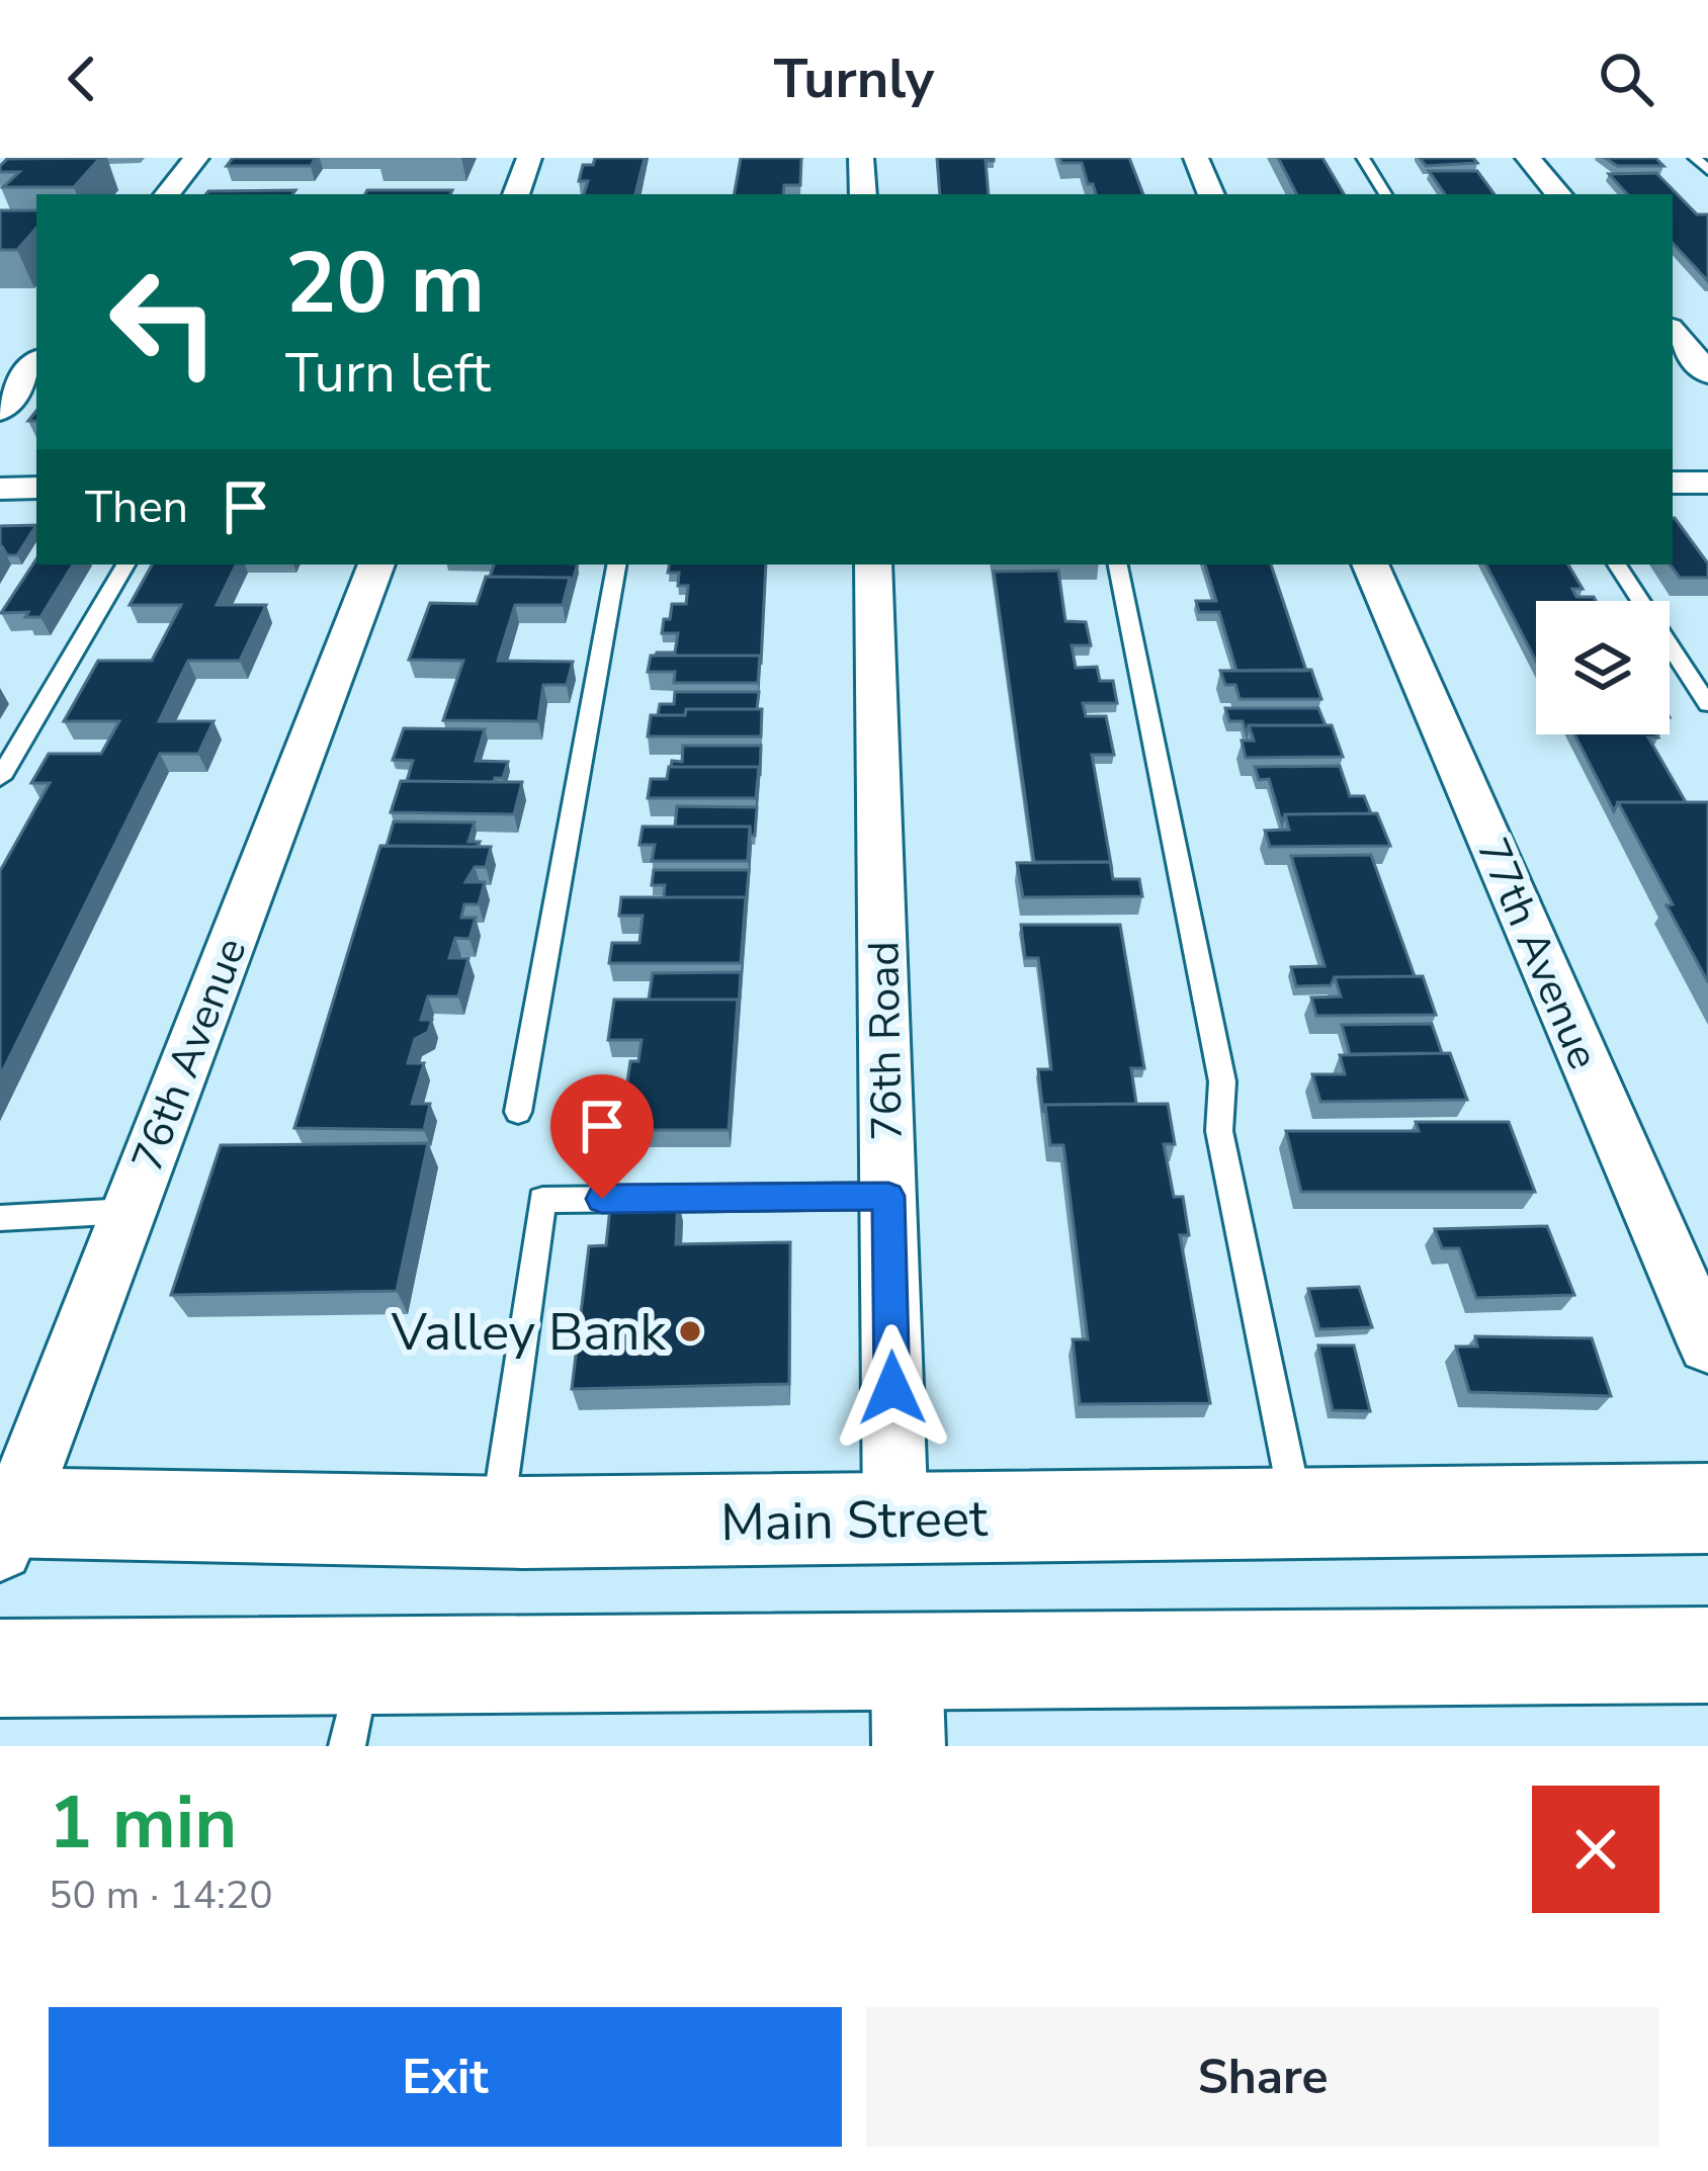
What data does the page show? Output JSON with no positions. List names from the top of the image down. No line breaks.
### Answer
{"streets":{"main road":["Main Street"],"street":["77th Avenue","76th Road","76th Avenue"]},"crossings":[["76th Road","Main Street"],["76th Avenue","Main Street"]],"places":["Valley Bank"],"page":{"header":"Turnly","turn":["20 m","Turn left"],"then":"Then","heading":["1 min","50 m · 14:20"],"buttons":["Exit","Share"]}}
